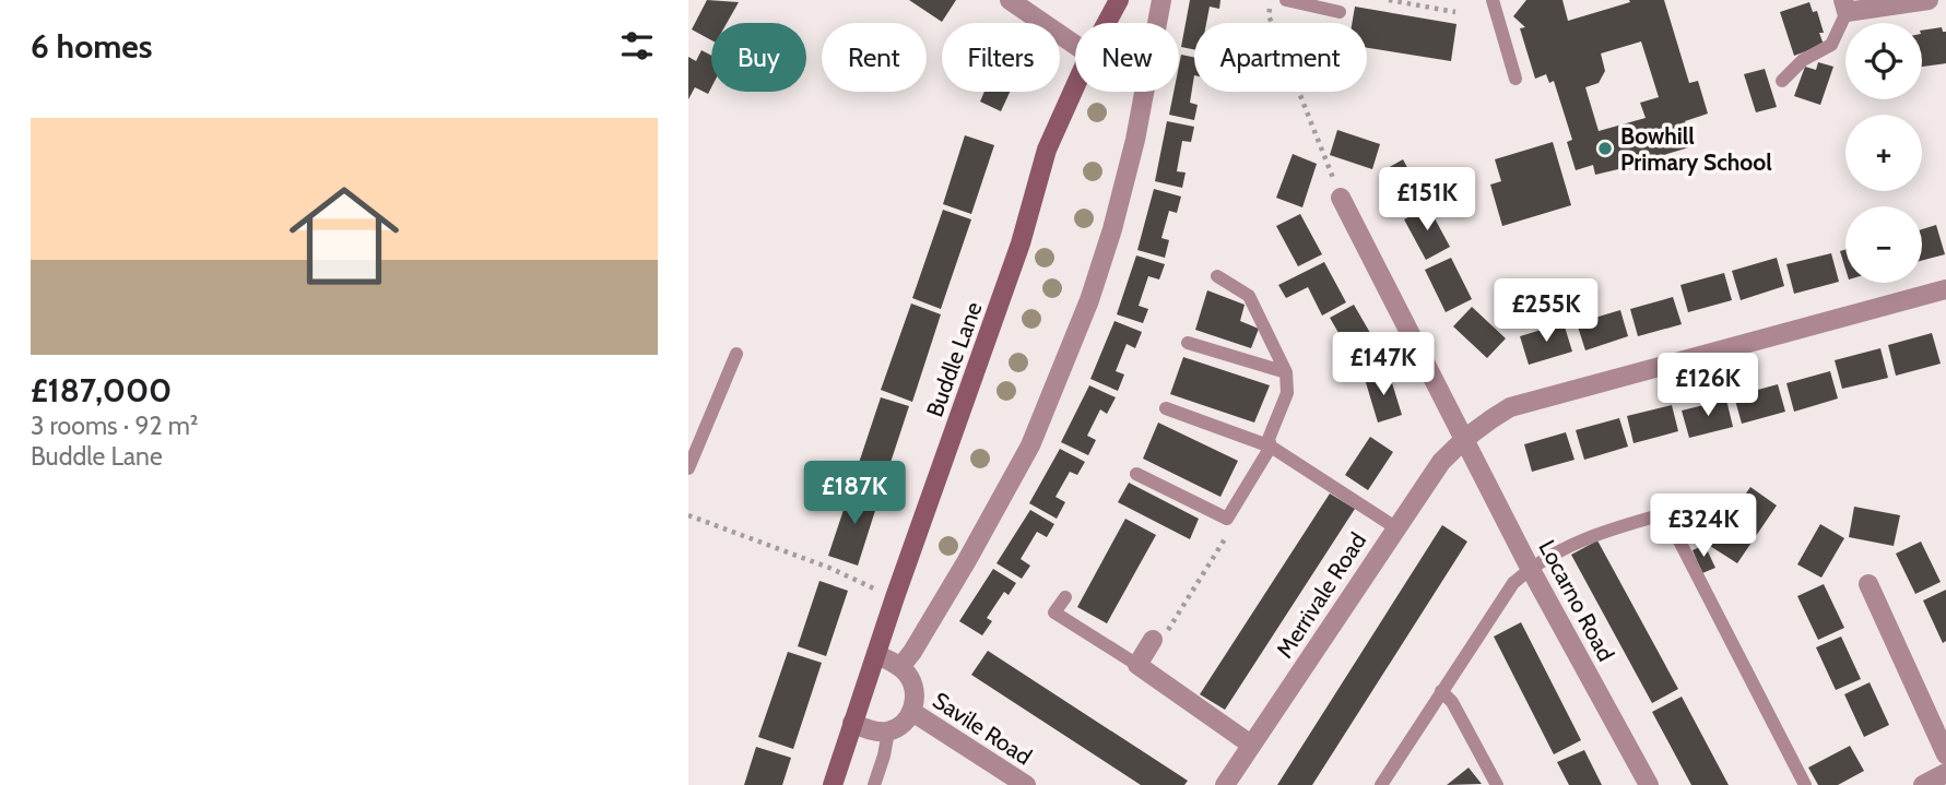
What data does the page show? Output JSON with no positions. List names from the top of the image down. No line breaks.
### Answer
{"streets":{"street":["Buddle Lane","Merrivale Road","Locarno Road","Savile Road"]},"crossings":[["Merrivale Road","Locarno Road"]],"places":["Bowhill Primary School"],"page":{"heading":"6 homes","map_buttons":["+","−"],"chip":["Buy","Rent","Filters","New","Apartment"],"list":[{"name":"£187,000","note":"3 rooms · 92 m² · Buddle Lane"}],"price":["£151K","£255K","£147K","£126K","£187K","£324K"]}}
